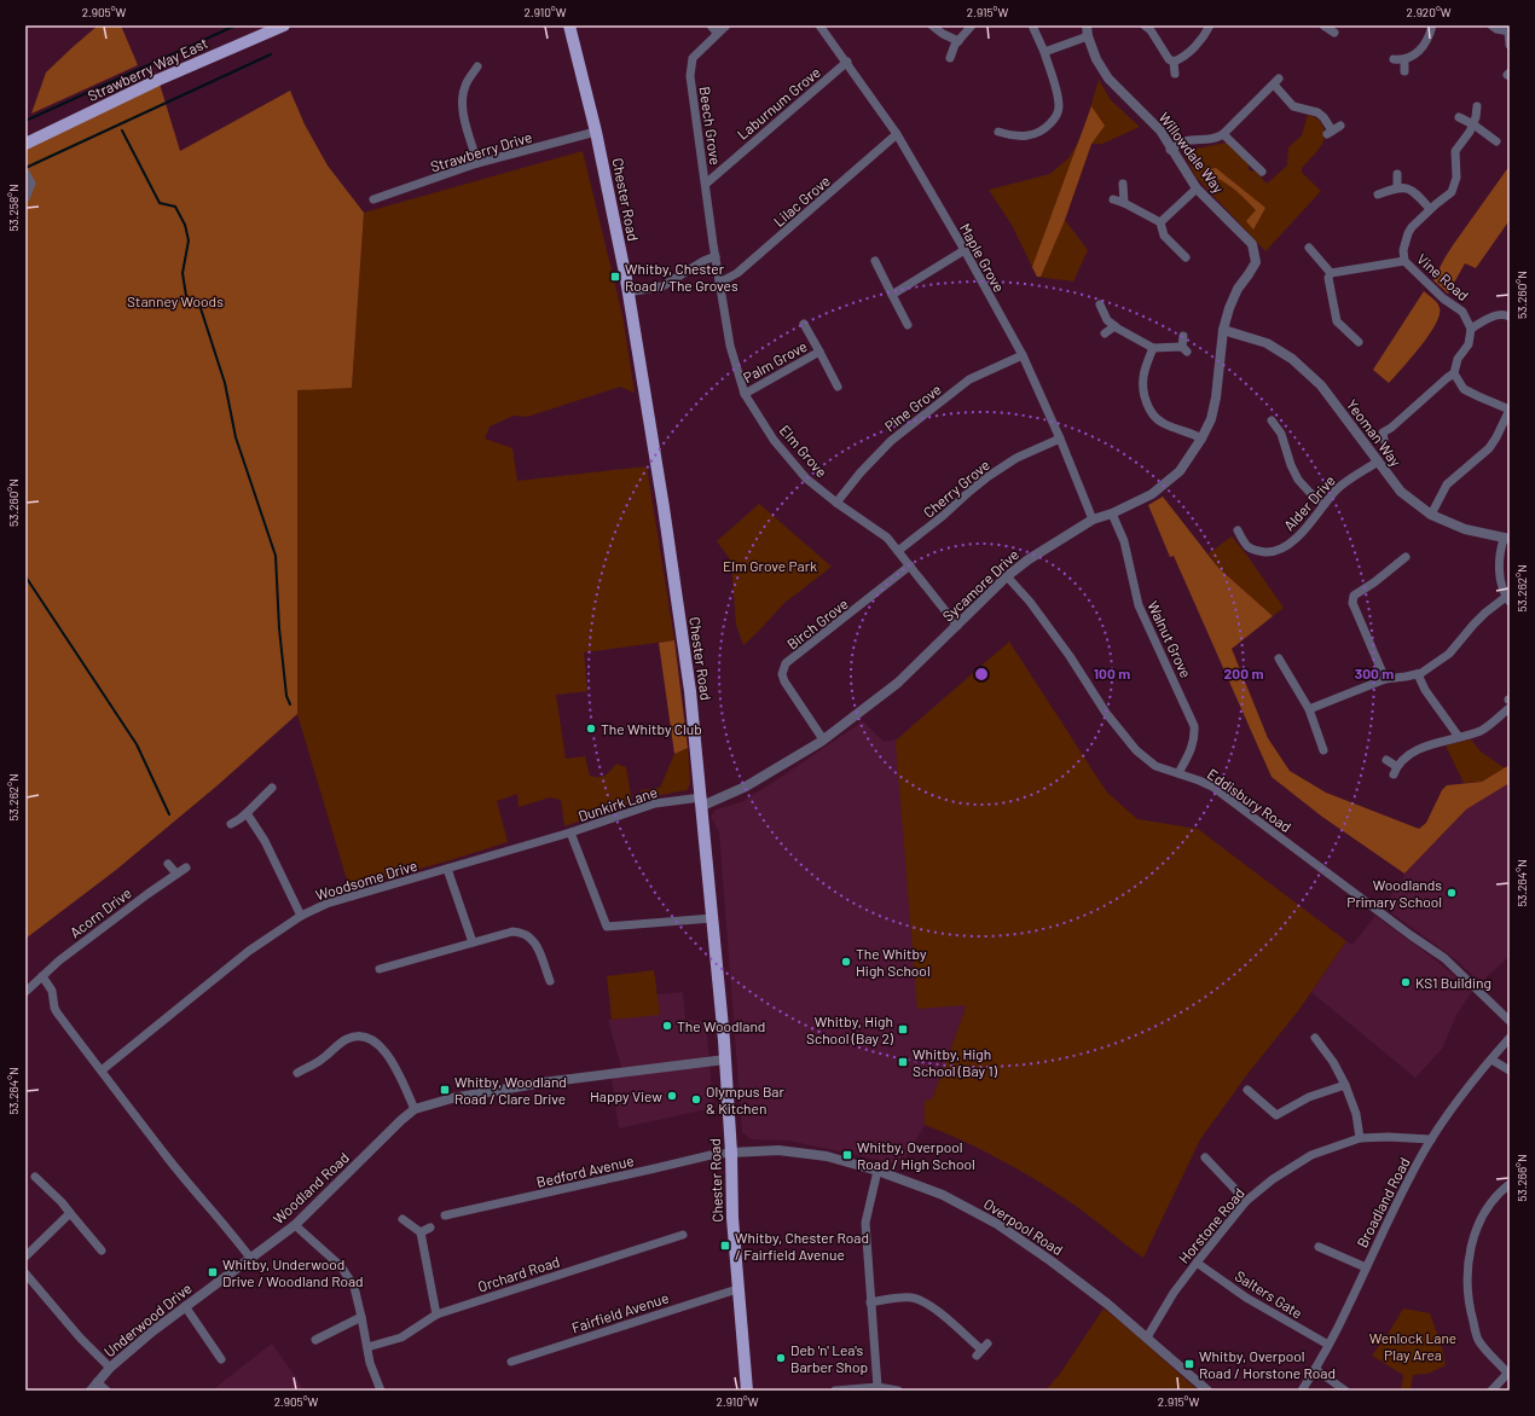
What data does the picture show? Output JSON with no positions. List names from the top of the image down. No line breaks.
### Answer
{"streets":{"main road":["Strawberry Way East","Chester Road"],"street":["Laburnum Grove","Beech Grove","Strawberry Drive","Willowdale Way","Lilac Grove","Maple Grove","Vine Road","Palm Grove","Pine Grove","Yeoman Way","Elm Grove","Cherry Grove","Alder Drive","Sycamore Drive","Birch Grove","Walnut Grove","Eddisbury Road","Dunkirk Lane","Woodsome Drive","Acorn Drive","Bedford Avenue","Woodland Road","Broadland Road","Horstone Road","Overpool Road","Orchard Road","Salters Gate","Fairfield Avenue","Underwood Drive"]},"crossings":[["Laburnum Grove","Beech Grove"],["Laburnum Grove","Maple Grove"],["Beech Grove","Elm Grove"],["Strawberry Drive","Chester Road"],["Willowdale Way","Sycamore Drive"],["Chester Road","Sycamore Drive"],["Chester Road","Dunkirk Lane"],["Chester Road","Bedford Avenue"],["Chester Road","Woodland Road"],["Chester Road","Overpool Road"],["Chester Road","Fairfield Avenue"],["Lilac Grove","Maple Grove"],["Lilac Grove","Elm Grove"],["Maple Grove","Pine Grove"],["Maple Grove","Cherry Grove"],["Maple Grove","Sycamore Drive"],["Palm Grove","Elm Grove"],["Pine Grove","Elm Grove"],["Yeoman Way","Alder Drive"],["Yeoman Way","Sycamore Drive"],["Elm Grove","Cherry Grove"],["Elm Grove","Sycamore Drive"],["Elm Grove","Birch Grove"],["Sycamore Drive","Birch Grove"],["Sycamore Drive","Walnut Grove"],["Sycamore Drive","Eddisbury Road"],["Sycamore Drive","Dunkirk Lane"],["Walnut Grove","Eddisbury Road"],["Dunkirk Lane","Woodsome Drive"],["Bedford Avenue","Overpool Road"],["Woodland Road","Underwood Drive"],["Broadland Road","Horstone Road"],["Broadland Road","Salters Gate"],["Horstone Road","Overpool Road"],["Horstone Road","Salters Gate"]],"parks":["Stanney Woods","Elm Grove Park","Wenlock Lane Play Area"],"places":{"transit":["Whitby, Chester Road / The Groves","Whitby, High School (Bay 2)","Whitby, High School (Bay 1)","Whitby, Woodland Road / Clare Drive","Whitby, Overpool Road / High School","Whitby, Chester Road / Fairfield Avenue","Whitby, Underwood Drive / Woodland Road","Whitby, Overpool Road / Horstone Road"],"other":["The Whitby Club","Woodlands Primary School","The Whitby High School","KS1 Building","The Woodland","Happy View","Olympus Bar & Kitchen","Deb 'n' Lea's Barber Shop"]},"coordinates":["2.905°W","2.910°W","2.915°W","2.920°W","53.258°N","53.260°N","53.262°N","53.264°N","53.266°N"],"rings":["100 m","200 m","300 m"]}
